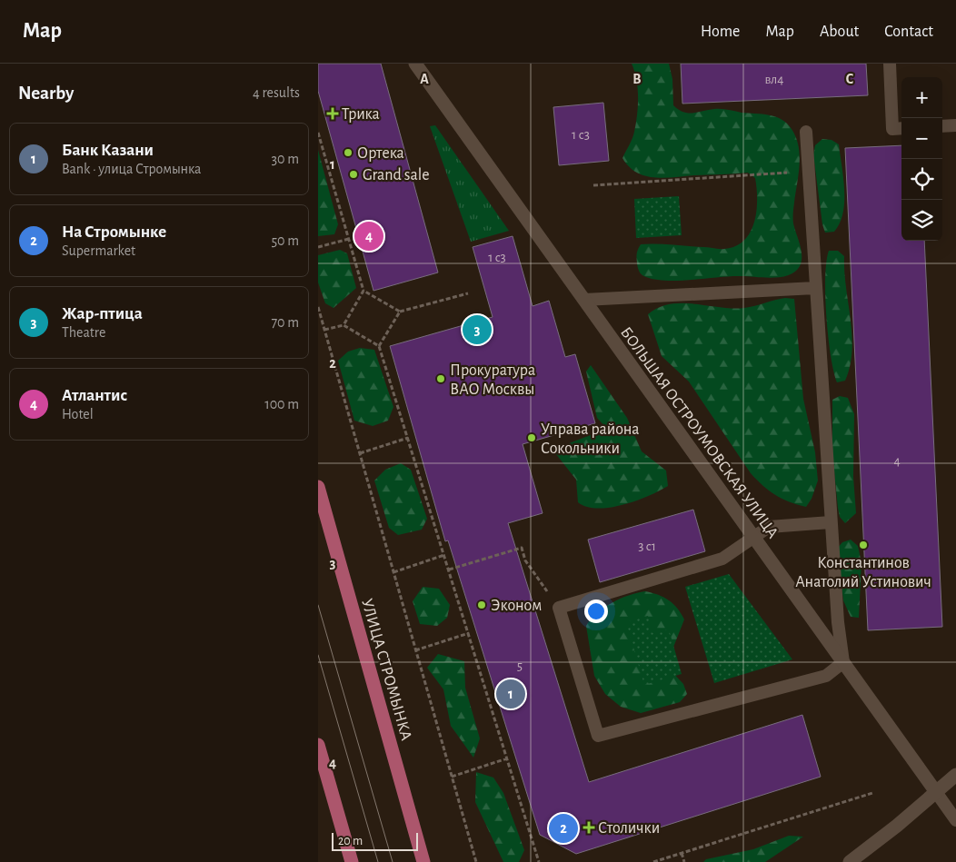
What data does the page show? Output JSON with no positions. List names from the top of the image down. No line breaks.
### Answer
{"streets":{"main road":["УЛИЦА СТРОМЫНКА"],"street":["БОЛЬШАЯ ОСТРОУМОВСКАЯ УЛИЦА"]},"places":{"health":["Трика","Столички"],"other":["Ортека","Grand sale","Прокуратура ВАО Москвы","Управа района Сокольники","Константинов Анатолий Устинович","Эконом"]},"house_numbers":["вл4","1 с3","1 c3","4","3 c1","5"],"scale_bar":"20 m","page":{"header":"Map","nav":["Home","Map","About","Contact"],"heading":["Nearby","4 results"],"map_buttons":["+","−"],"list":[{"mark":"1","name":"Банк Казани","note":"Bank · улица Стромынка","value":"30 m"},{"mark":"2","name":"На Стромынке","note":"Supermarket","value":"50 m"},{"mark":"3","name":"Жар-птица","note":"Theatre","value":"70 m"},{"mark":"4","name":"Атлантис","note":"Hotel","value":"100 m"}],"pins":["4","3","1","2"],"scale":"20 m"},"grid":{"columns":["A","B","C"],"rows":["1","2","3","4"]}}
